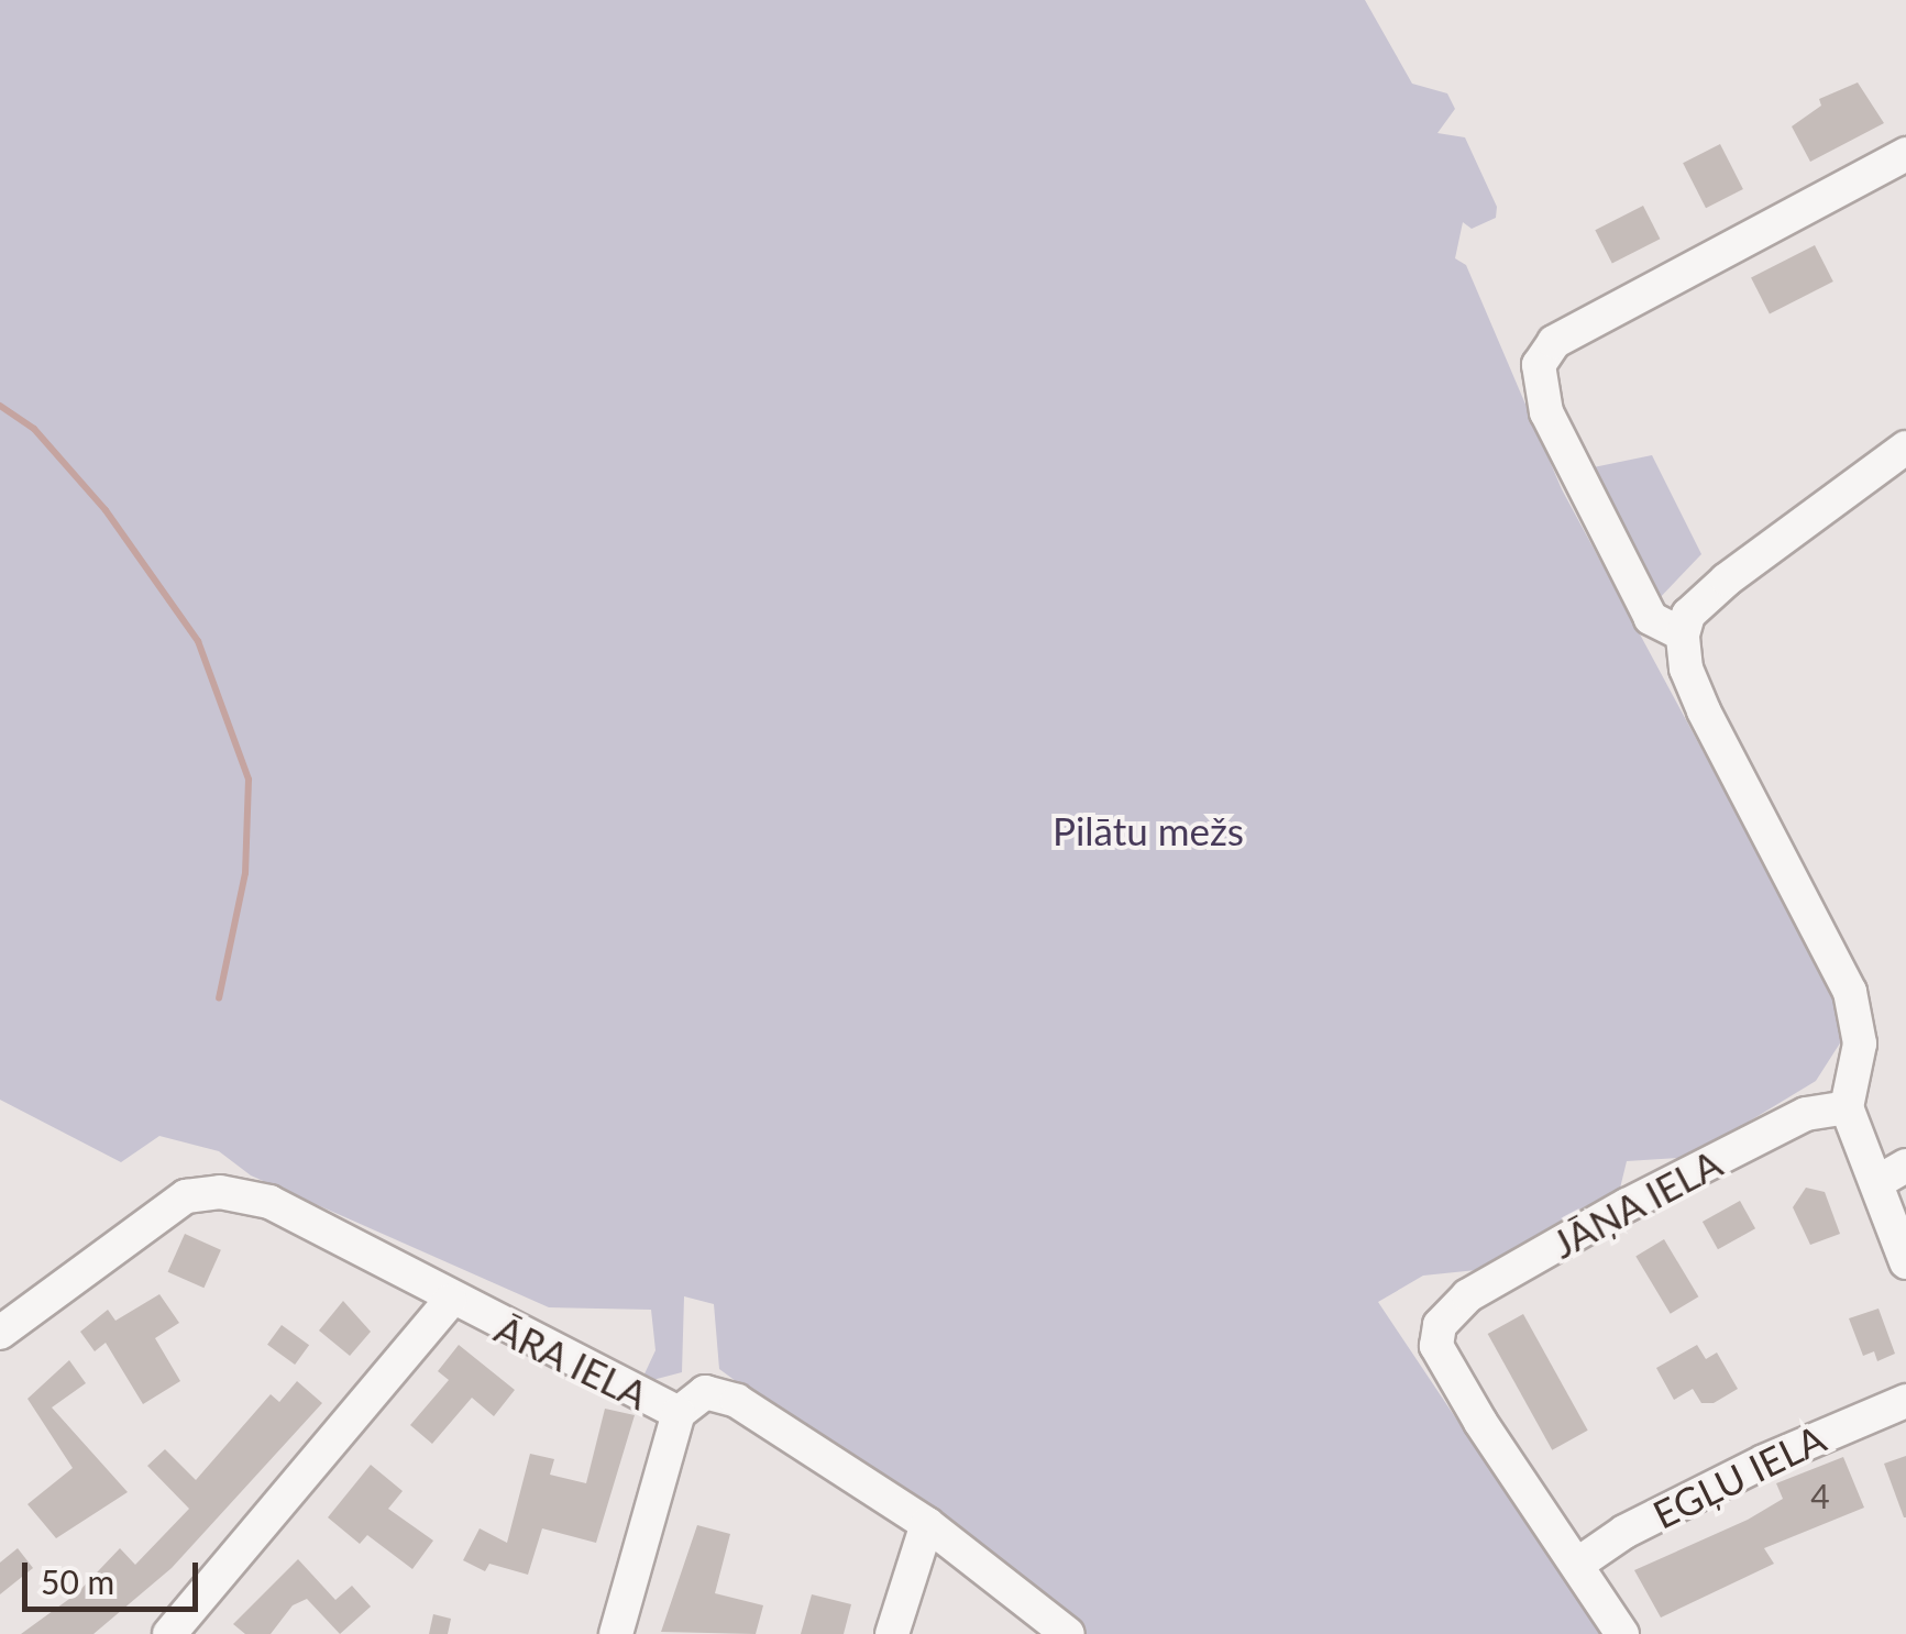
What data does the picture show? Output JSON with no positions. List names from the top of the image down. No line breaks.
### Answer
{"streets":{"street":["JĀŅA IELA","ĀRA IELA","EGĻU IELA"]},"crossings":[["JĀŅA IELA","EGĻU IELA"]],"parks":["Pilātu mežs"],"house_numbers":["4"],"scale_bar":"50 m"}
